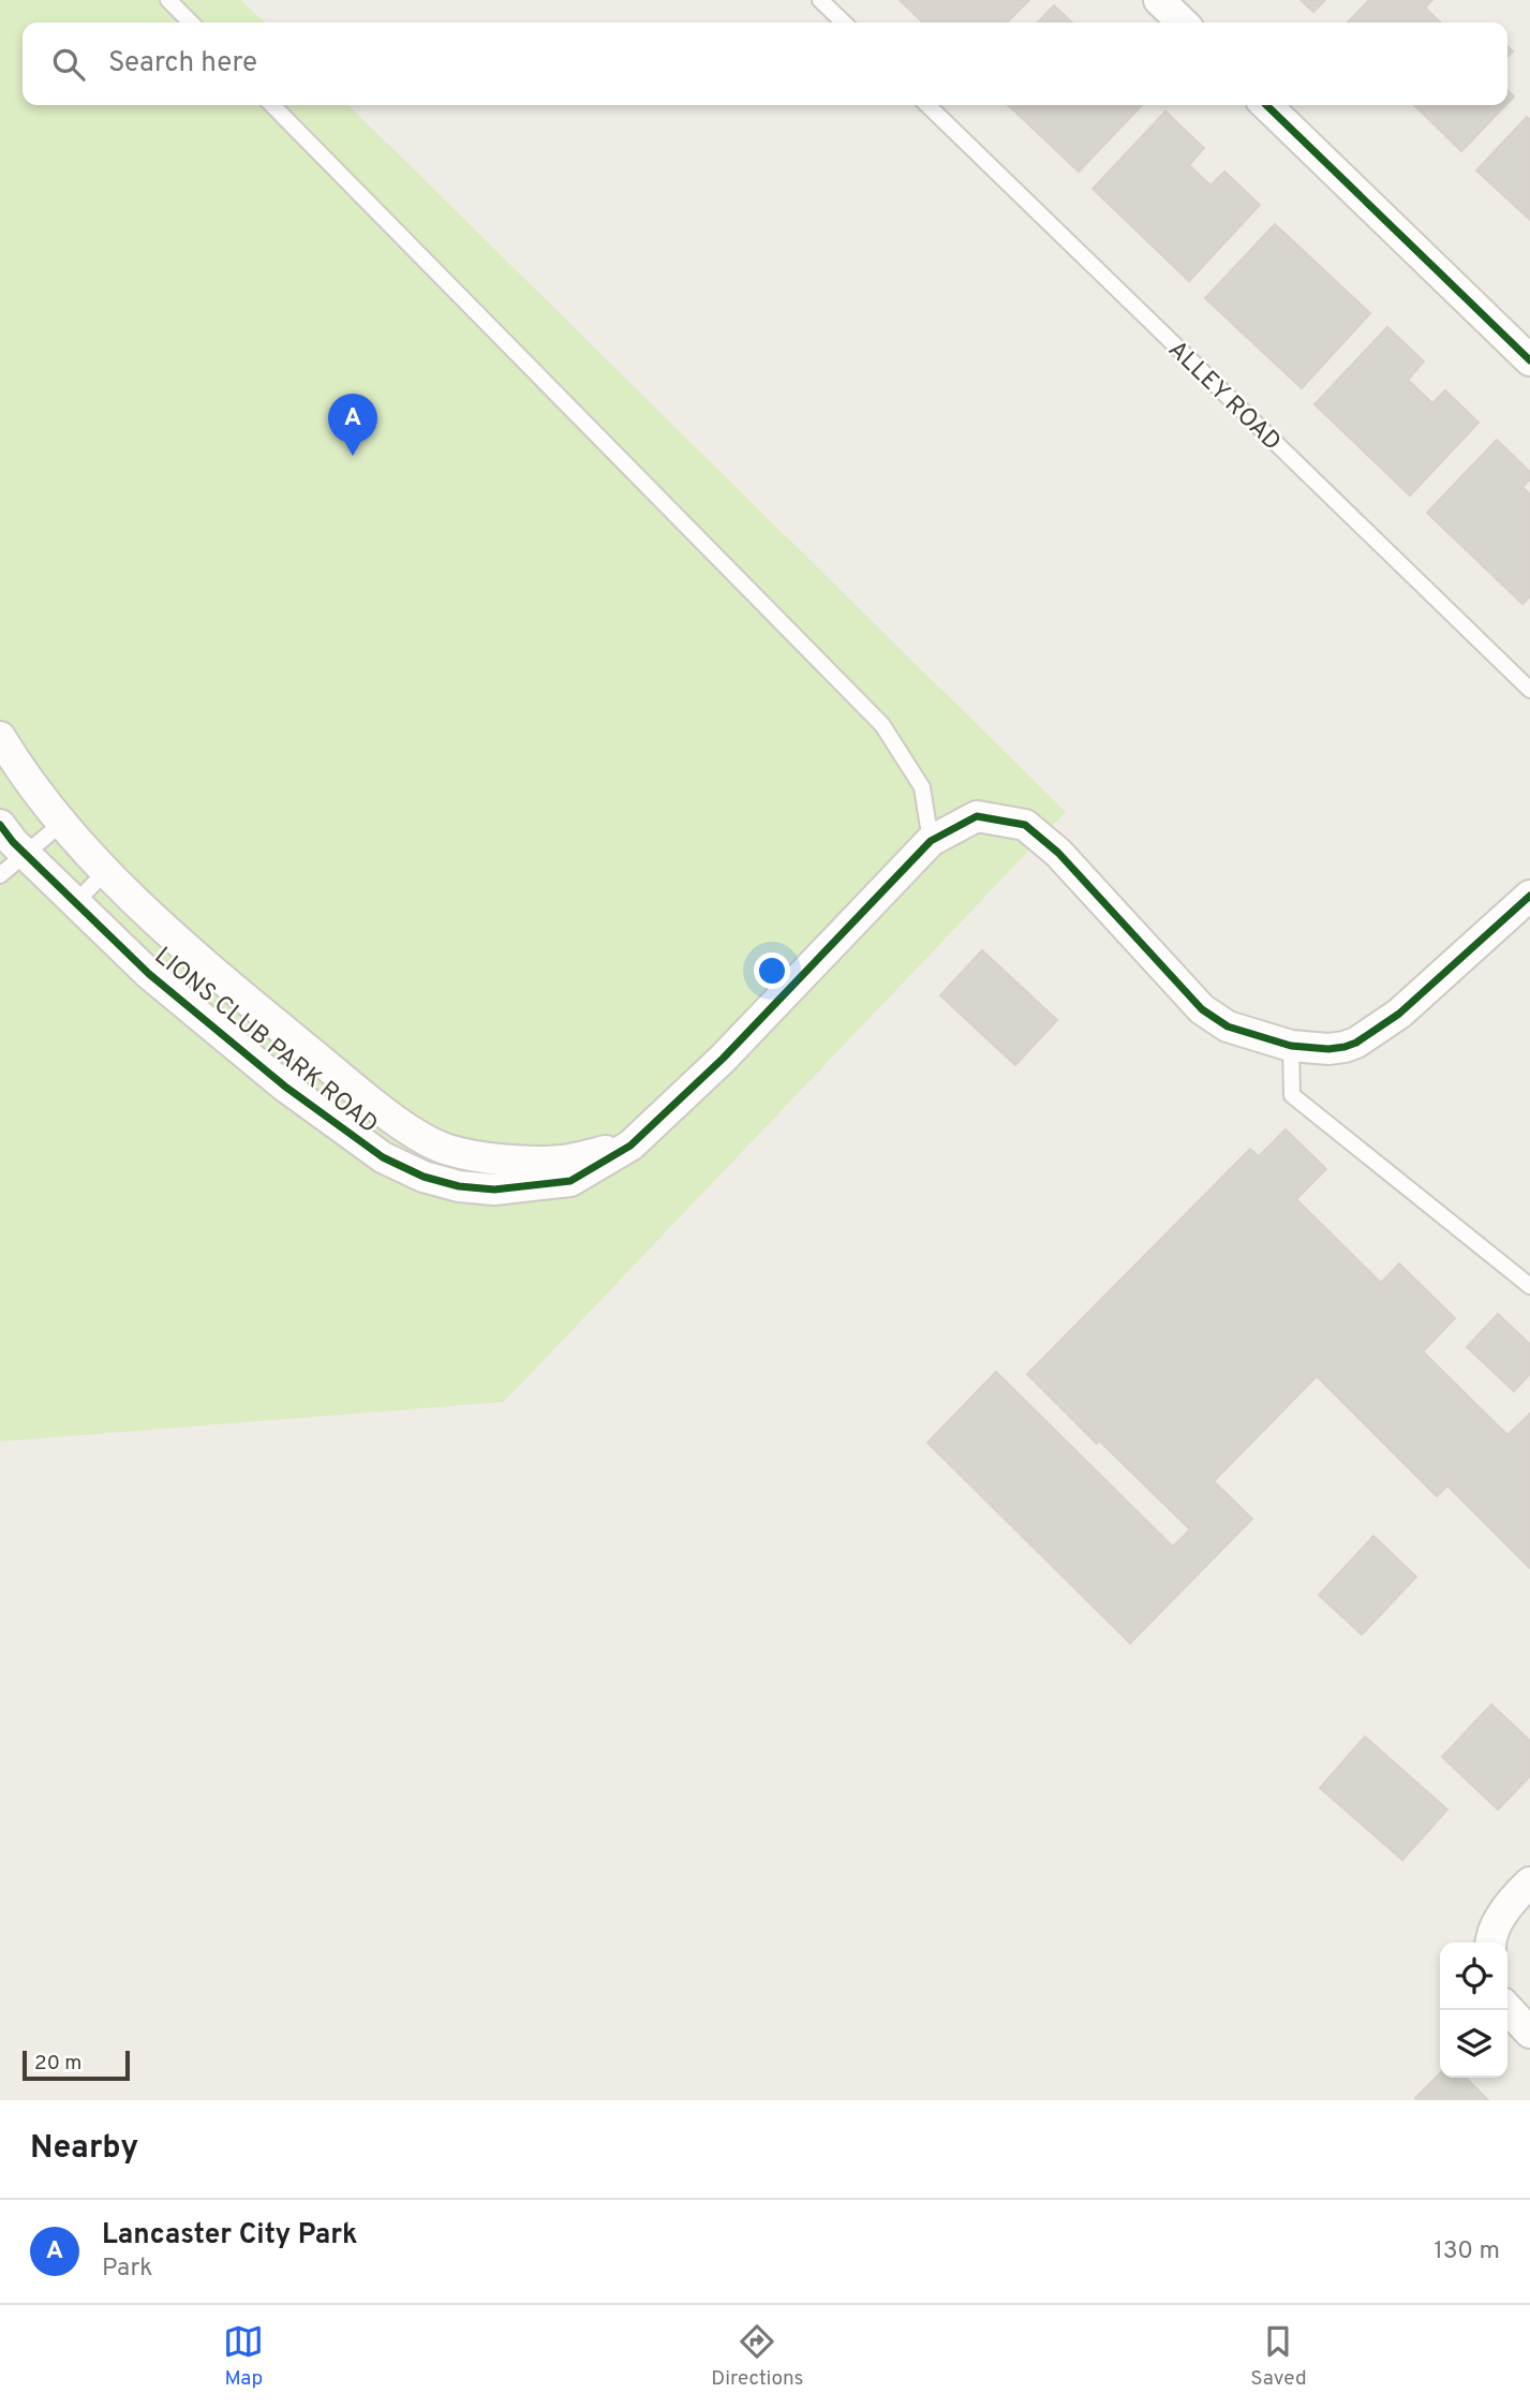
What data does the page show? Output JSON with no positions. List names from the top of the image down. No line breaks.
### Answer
{"streets":{"street":["LIONS CLUB PARK ROAD"],"lane":["ALLEY ROAD"]},"scale_bar":"20 m","page":{"search":"Search here","pins":"A","scale":"20 m","heading":"Nearby","list":[{"mark":"A","name":"Lancaster City Park","note":"Park","value":"130 m"}],"nav":["Map","Directions","Saved"]}}
